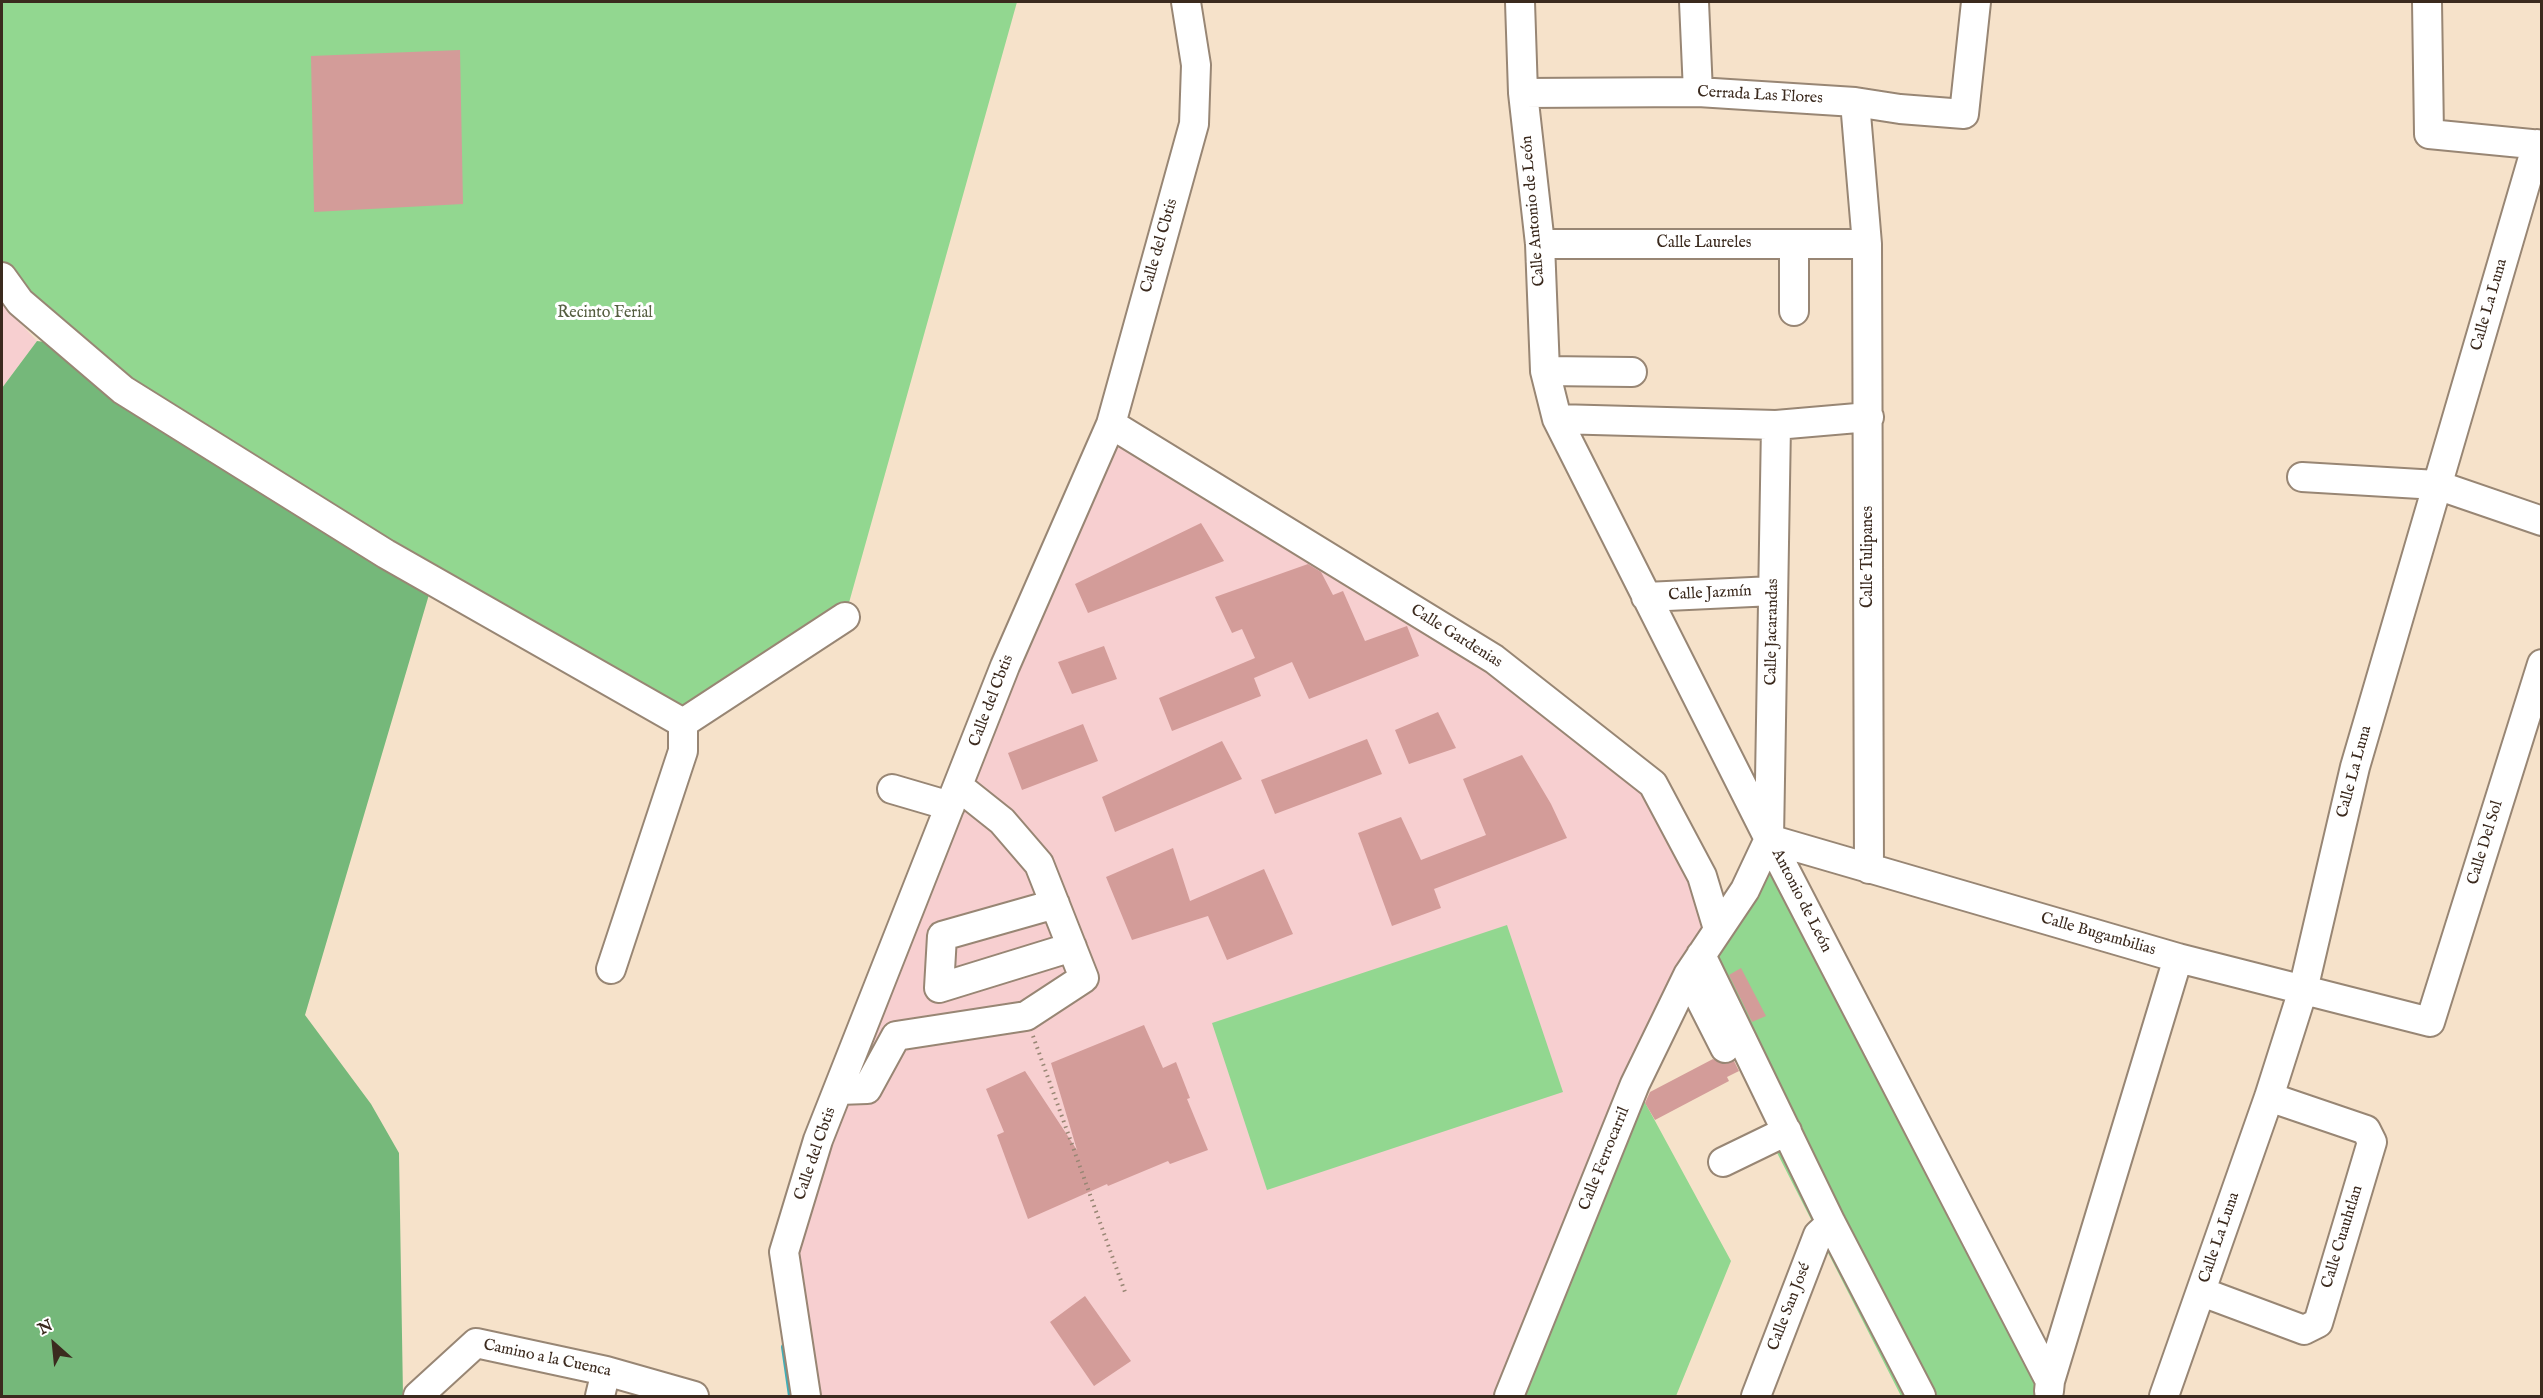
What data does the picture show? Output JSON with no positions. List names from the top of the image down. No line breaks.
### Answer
{"streets":{"street":["Cerrada Las Flores","Calle Antonio de León","Calle Laureles","Calle del Cbtis","Calle La Luna","Calle Tulipanes","Calle Jazmín","Calle Jacarandas","Calle Gardenias","Calle Del Sol","Antonio de León","Calle Bugambilias","Calle Ferrocarril","Calle Cuauhtlan","Calle San José","Camino a la Cuenca"]},"crossings":[["Cerrada Las Flores","Calle Antonio de León"],["Calle Antonio de León","Calle Laureles"],["Calle Antonio de León","Antonio de León"],["Calle Laureles","Calle Tulipanes"],["Calle del Cbtis","Calle Gardenias"],["Calle La Luna","Calle Bugambilias"],["Calle La Luna","Calle Cuauhtlan"],["Calle Tulipanes","Calle Bugambilias"],["Calle Jazmín","Calle Jacarandas"],["Calle Jazmín","Antonio de León"],["Calle Jacarandas","Antonio de León"],["Calle Jacarandas","Calle Bugambilias"],["Calle Jacarandas","Calle Ferrocarril"],["Calle Gardenias","Calle Ferrocarril"],["Calle Del Sol","Calle Bugambilias"],["Antonio de León","Calle Bugambilias"],["Antonio de León","Calle Ferrocarril"],["Calle Bugambilias","Calle Ferrocarril"]],"parks":["Recinto Ferial"],"north":"top left"}
